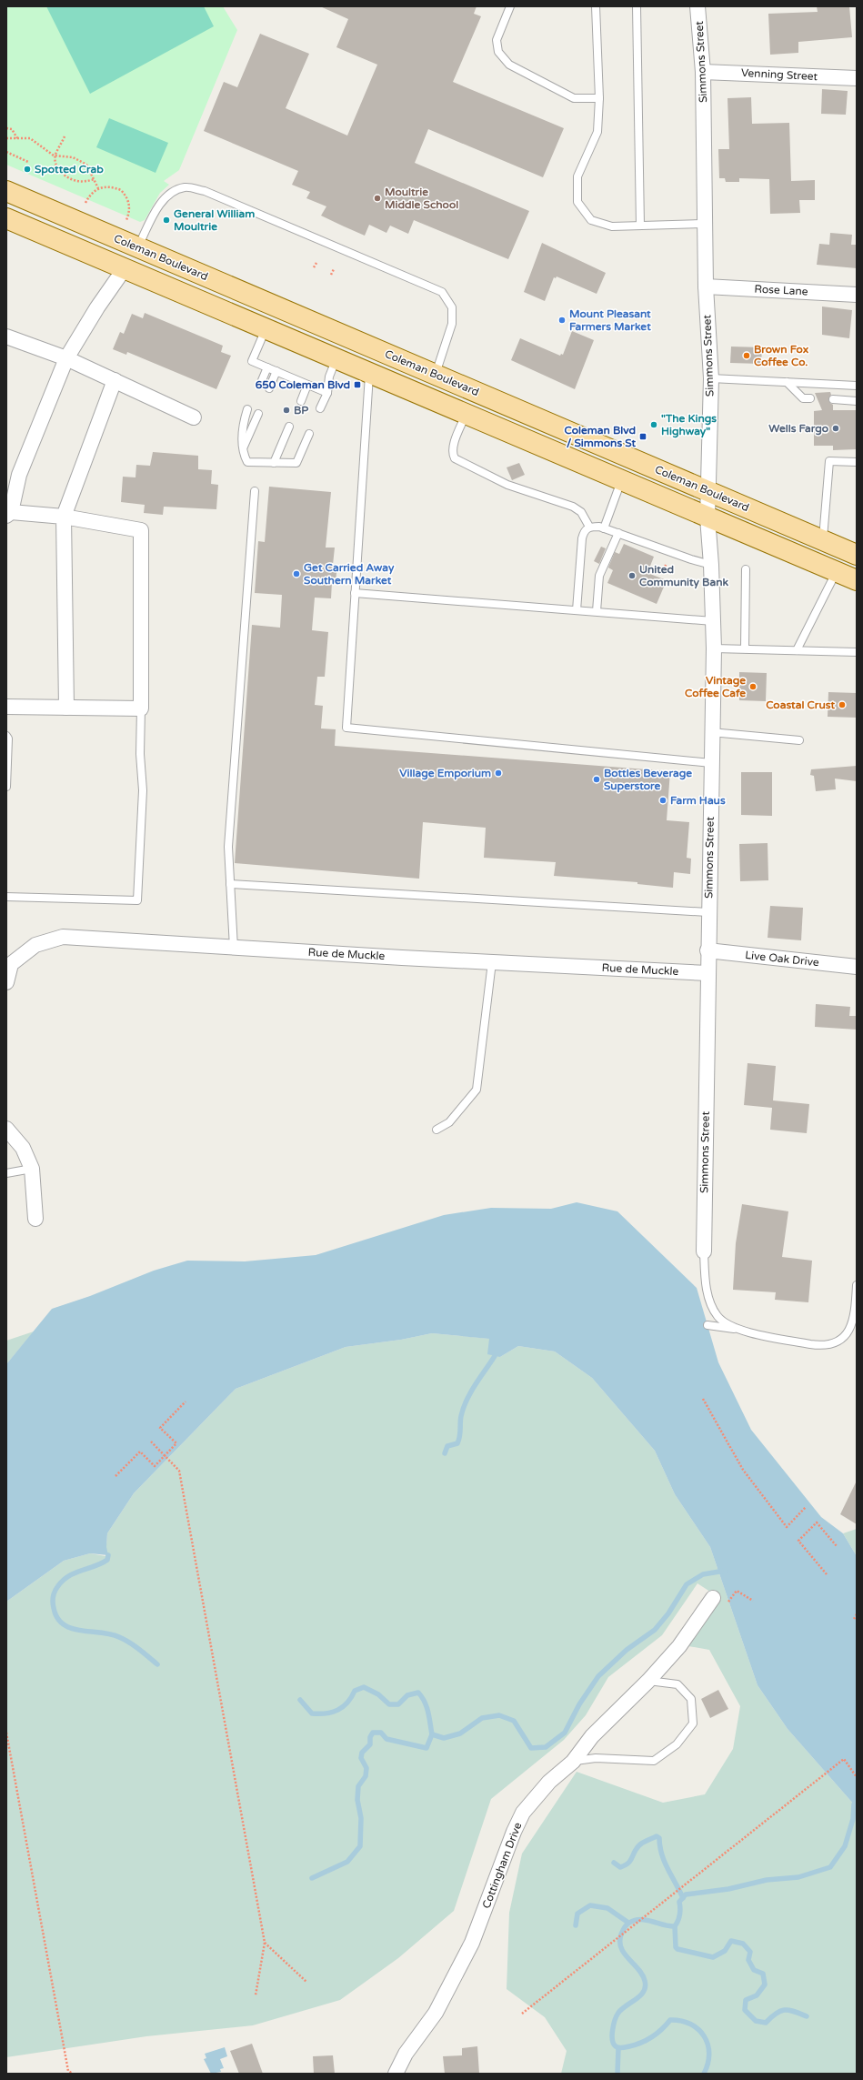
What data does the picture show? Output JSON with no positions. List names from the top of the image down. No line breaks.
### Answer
{"streets":{"main road":["Coleman Boulevard"],"street":["Simmons Street","Venning Street","Rose Lane","Rue de Muckle","Live Oak Drive","Cottingham Drive"]},"crossings":[["Simmons Street","Venning Street"],["Simmons Street","Coleman Boulevard"],["Simmons Street","Rose Lane"],["Simmons Street","Rue de Muckle"],["Simmons Street","Live Oak Drive"]],"places":{"other":["Spotted Crab","Moultrie Middle School","General William Moultrie","Mount Pleasant Farmers Market","Brown Fox Coffee Co.","BP","\"The Kings Highway\"","Wells Fargo","Get Carried Away Southern Market","United Community Bank","Vintage Coffee Cafe","Coastal Crust","Village Emporium","Bottles Beverage Superstore","Farm Haus"],"transit":["650 Coleman Blvd","Coleman Blvd / Simmons St"]}}
